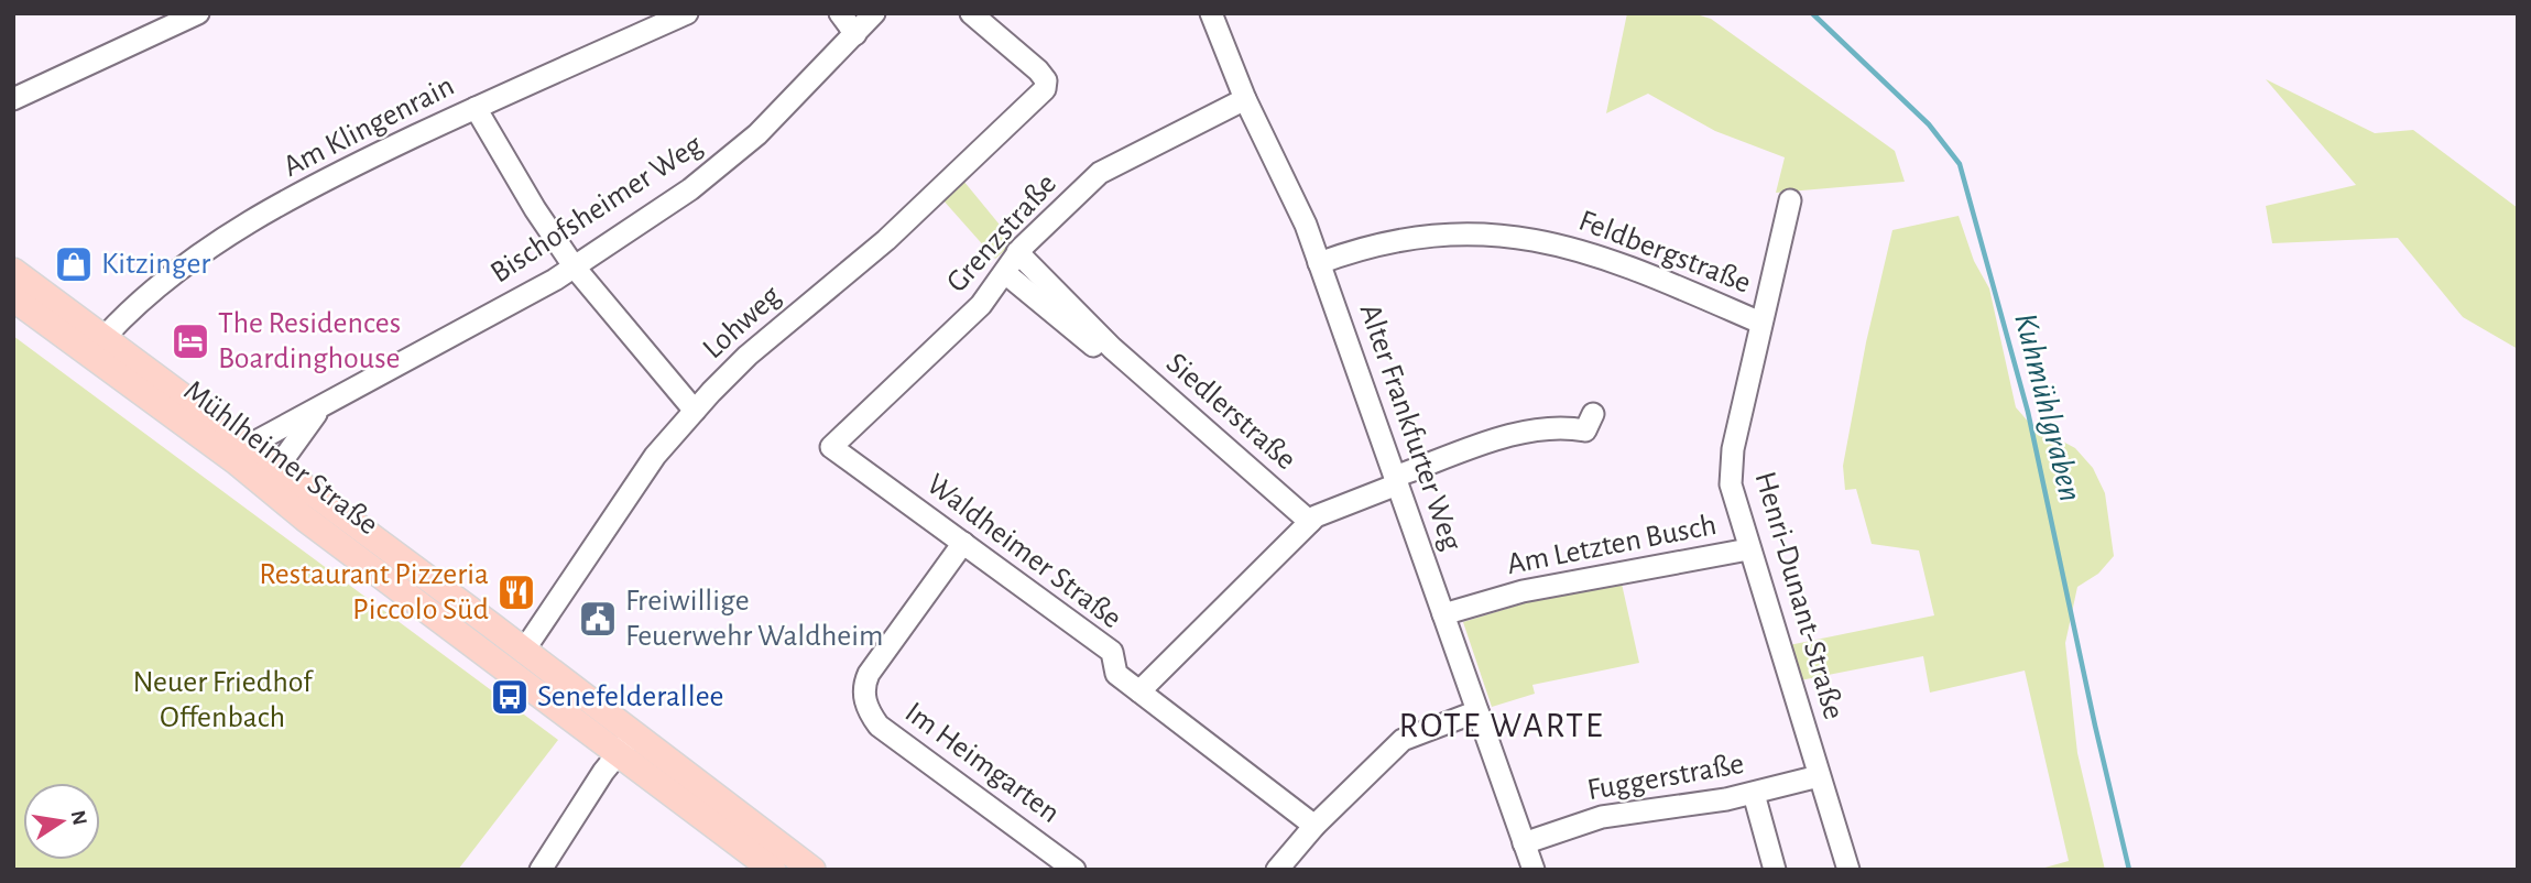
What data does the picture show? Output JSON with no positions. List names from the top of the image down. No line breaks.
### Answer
{"streets":{"main road":["Mühlheimer Straße"],"street":["Am Klingenrain","Bischofsheimer Weg","Grenzstraße","Feldbergstraße","Lohweg","Siedlerstraße","Alter Frankfurter Weg","Am Letzten Busch","Waldheimer Straße","Henri-Dunant-Straße","Im Heimgarten","Fuggerstraße"]},"crossings":[["Am Klingenrain","Mühlheimer Straße"],["Bischofsheimer Weg","Mühlheimer Straße"],["Grenzstraße","Siedlerstraße"],["Grenzstraße","Alter Frankfurter Weg"],["Grenzstraße","Waldheimer Straße"],["Feldbergstraße","Alter Frankfurter Weg"],["Feldbergstraße","Henri-Dunant-Straße"],["Lohweg","Mühlheimer Straße"],["Alter Frankfurter Weg","Am Letzten Busch"],["Alter Frankfurter Weg","Fuggerstraße"],["Am Letzten Busch","Henri-Dunant-Straße"],["Waldheimer Straße","Im Heimgarten"],["Henri-Dunant-Straße","Fuggerstraße"]],"districts":["ROTE WARTE"],"water":["Kuhmühlgraben"],"parks":["Neuer Friedhof Offenbach"],"places":{"shop":["Kitzinger"],"hotel":["The Residences Boardinghouse"],"restaurant":["Restaurant Pizzeria Piccolo Süd"],"public building":["Freiwillige Feuerwehr Waldheim"],"bus stop":["Senefelderallee"]},"north":"right"}
